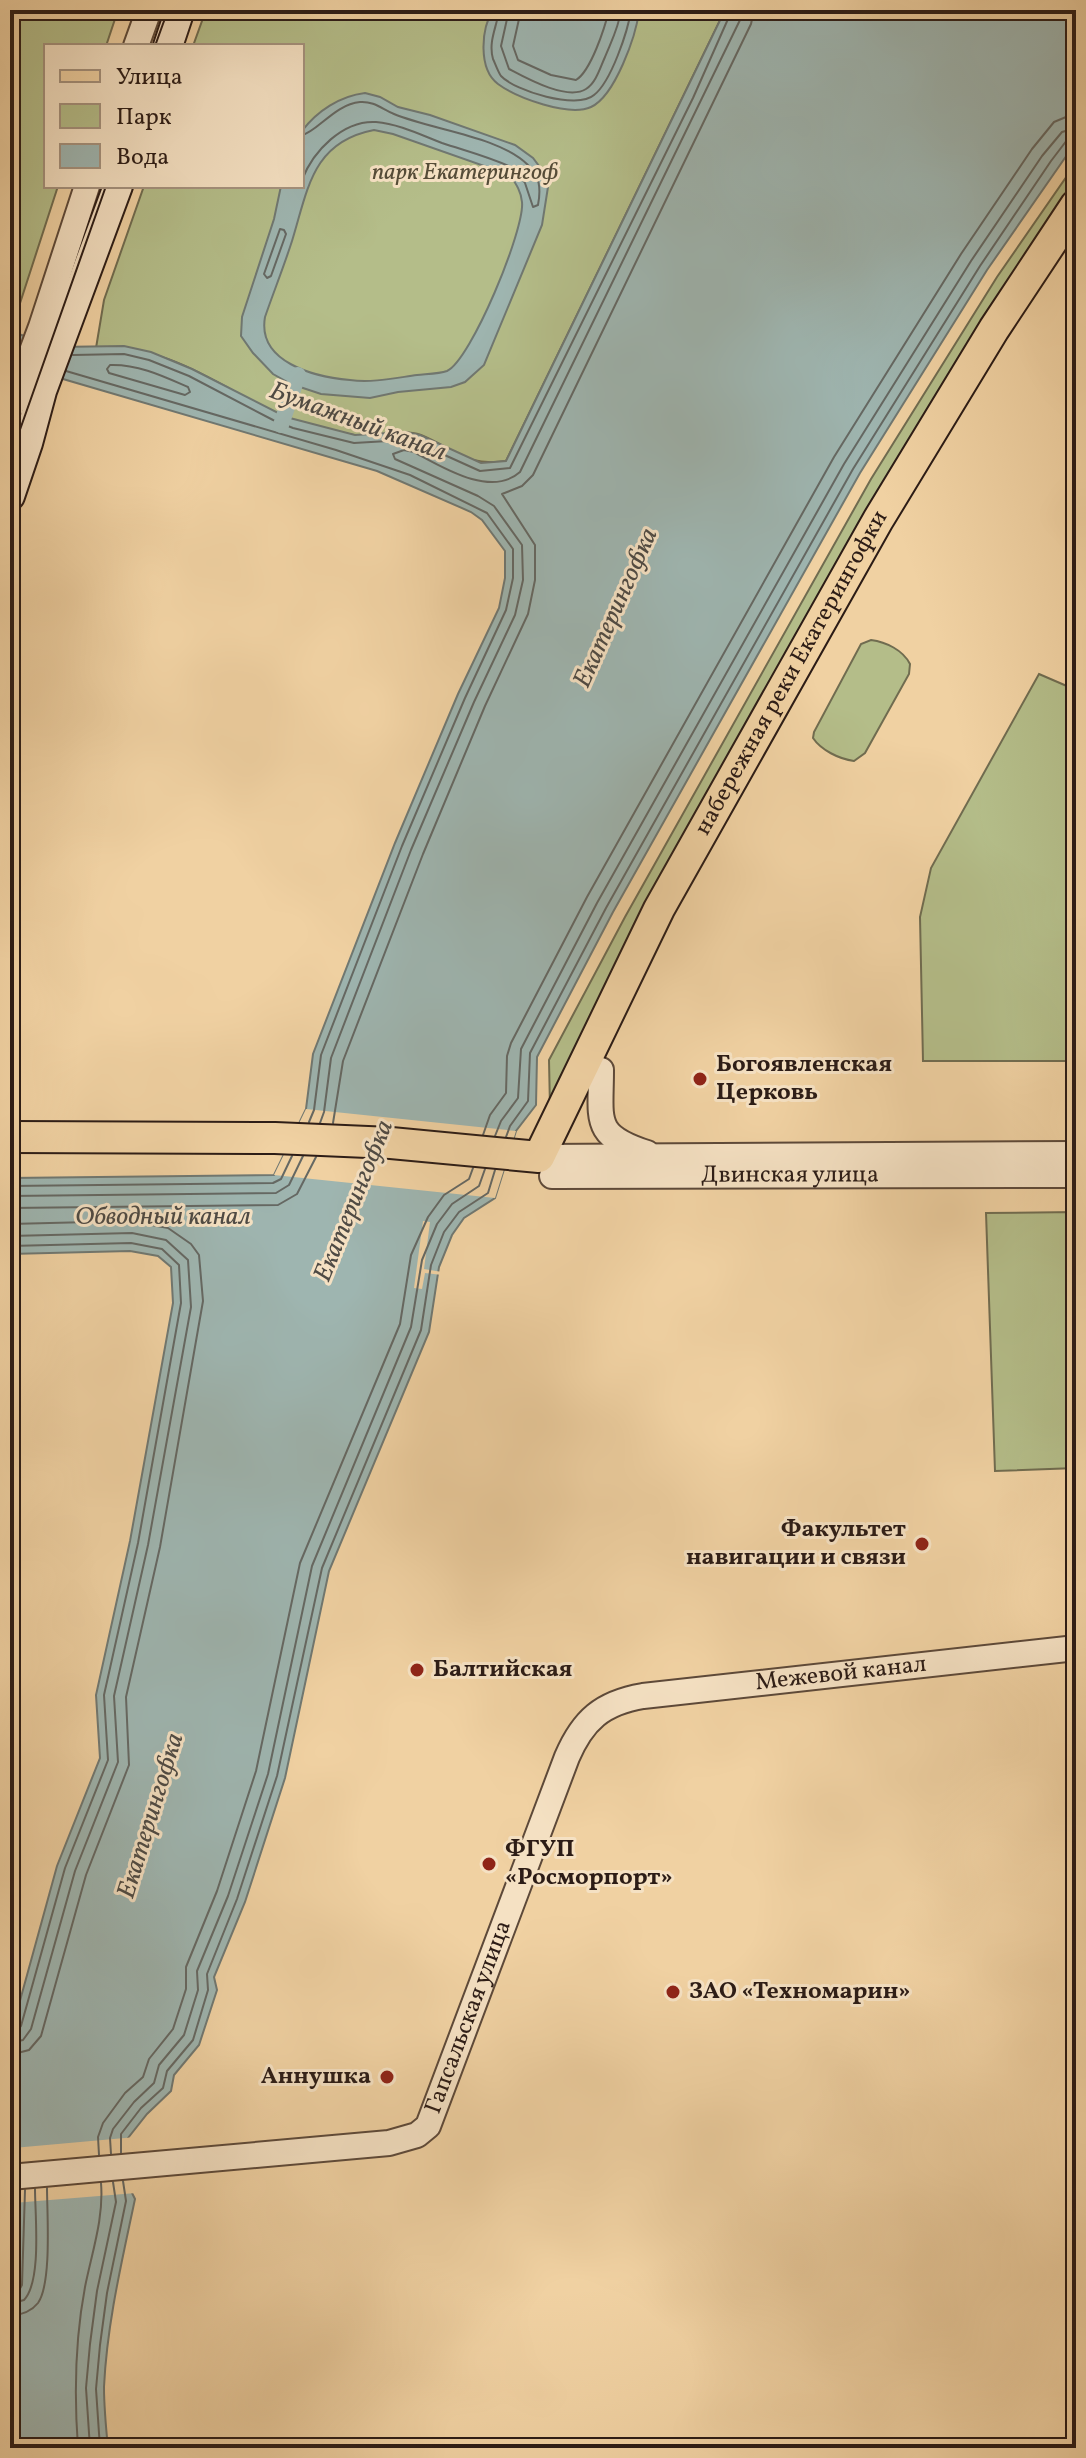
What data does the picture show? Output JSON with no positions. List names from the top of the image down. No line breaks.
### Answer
{"streets":{"main road":["набережная реки Екатерингофки"],"street":["Двинская улица","Межевой канал","Гапсальская улица"]},"crossings":[["набережная реки Екатерингофки","Двинская улица"],["Межевой канал","Гапсальская улица"]],"water":["Бумажный канал","Екатерингофка","Обводный канал"],"parks":["парк Екатерингоф"],"places":["Богоявленская Церковь","Факультет навигации и связи","Балтийская","ФГУП «Росморпорт»","ЗАО «Техномарин»","Аннушка"],"legend":["Улица","Парк","Вода"]}
